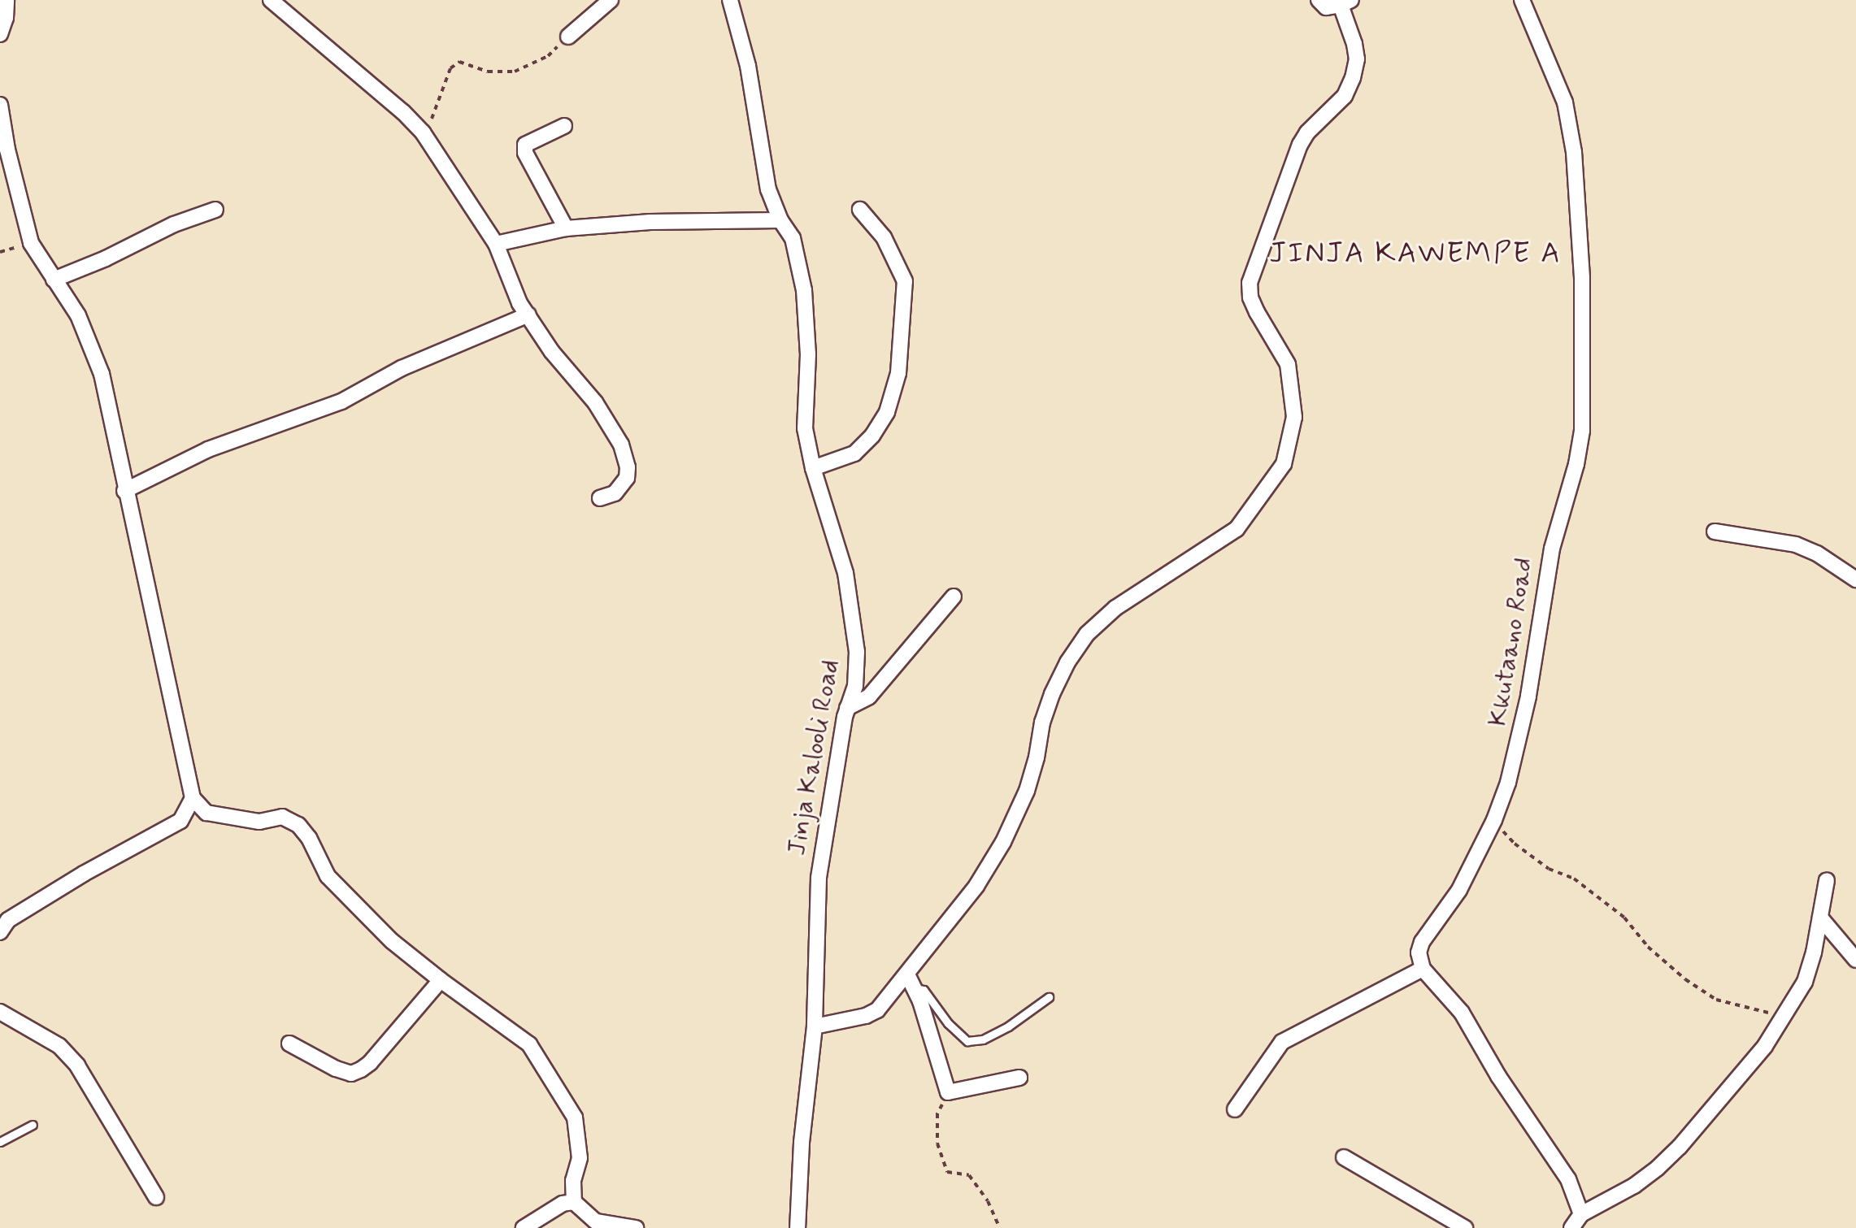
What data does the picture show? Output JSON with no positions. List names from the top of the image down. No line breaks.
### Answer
{"streets":{"street":["Kkutaano Road","Jinja Kalooli Road"]},"districts":["JINJA KAWEMPE A"]}
